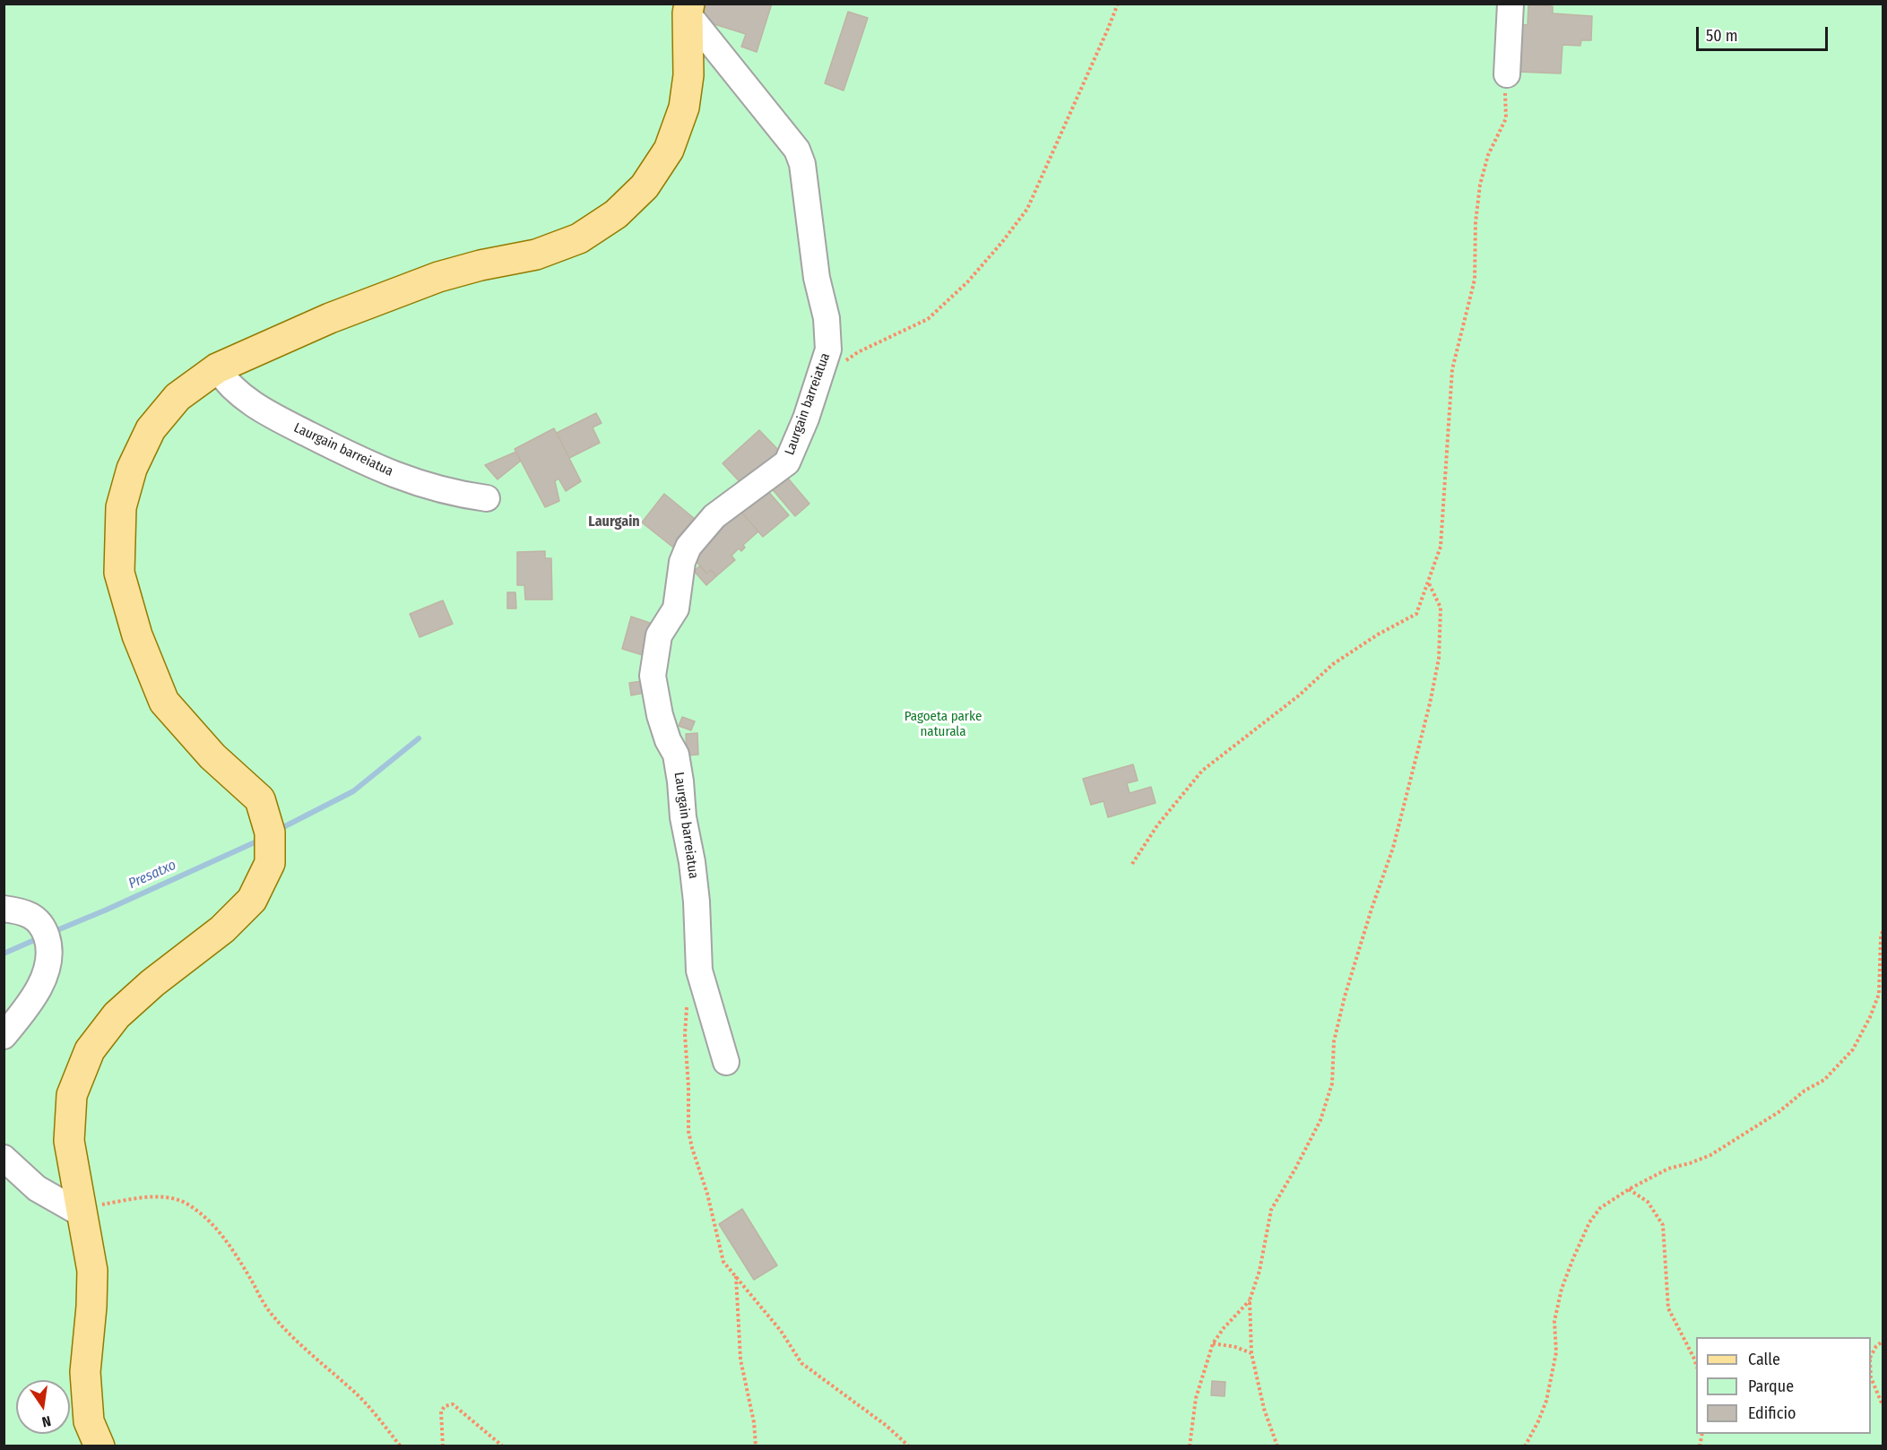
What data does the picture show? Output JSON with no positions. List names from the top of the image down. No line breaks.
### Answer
{"streets":{"street":["Laurgain barreiatua"]},"districts":["Laurgain"],"water":["Presatxo"],"parks":["Pagoeta parke naturala"],"legend":["Calle","Parque","Edificio"],"scale_bar":"50 m","north":"bottom"}
